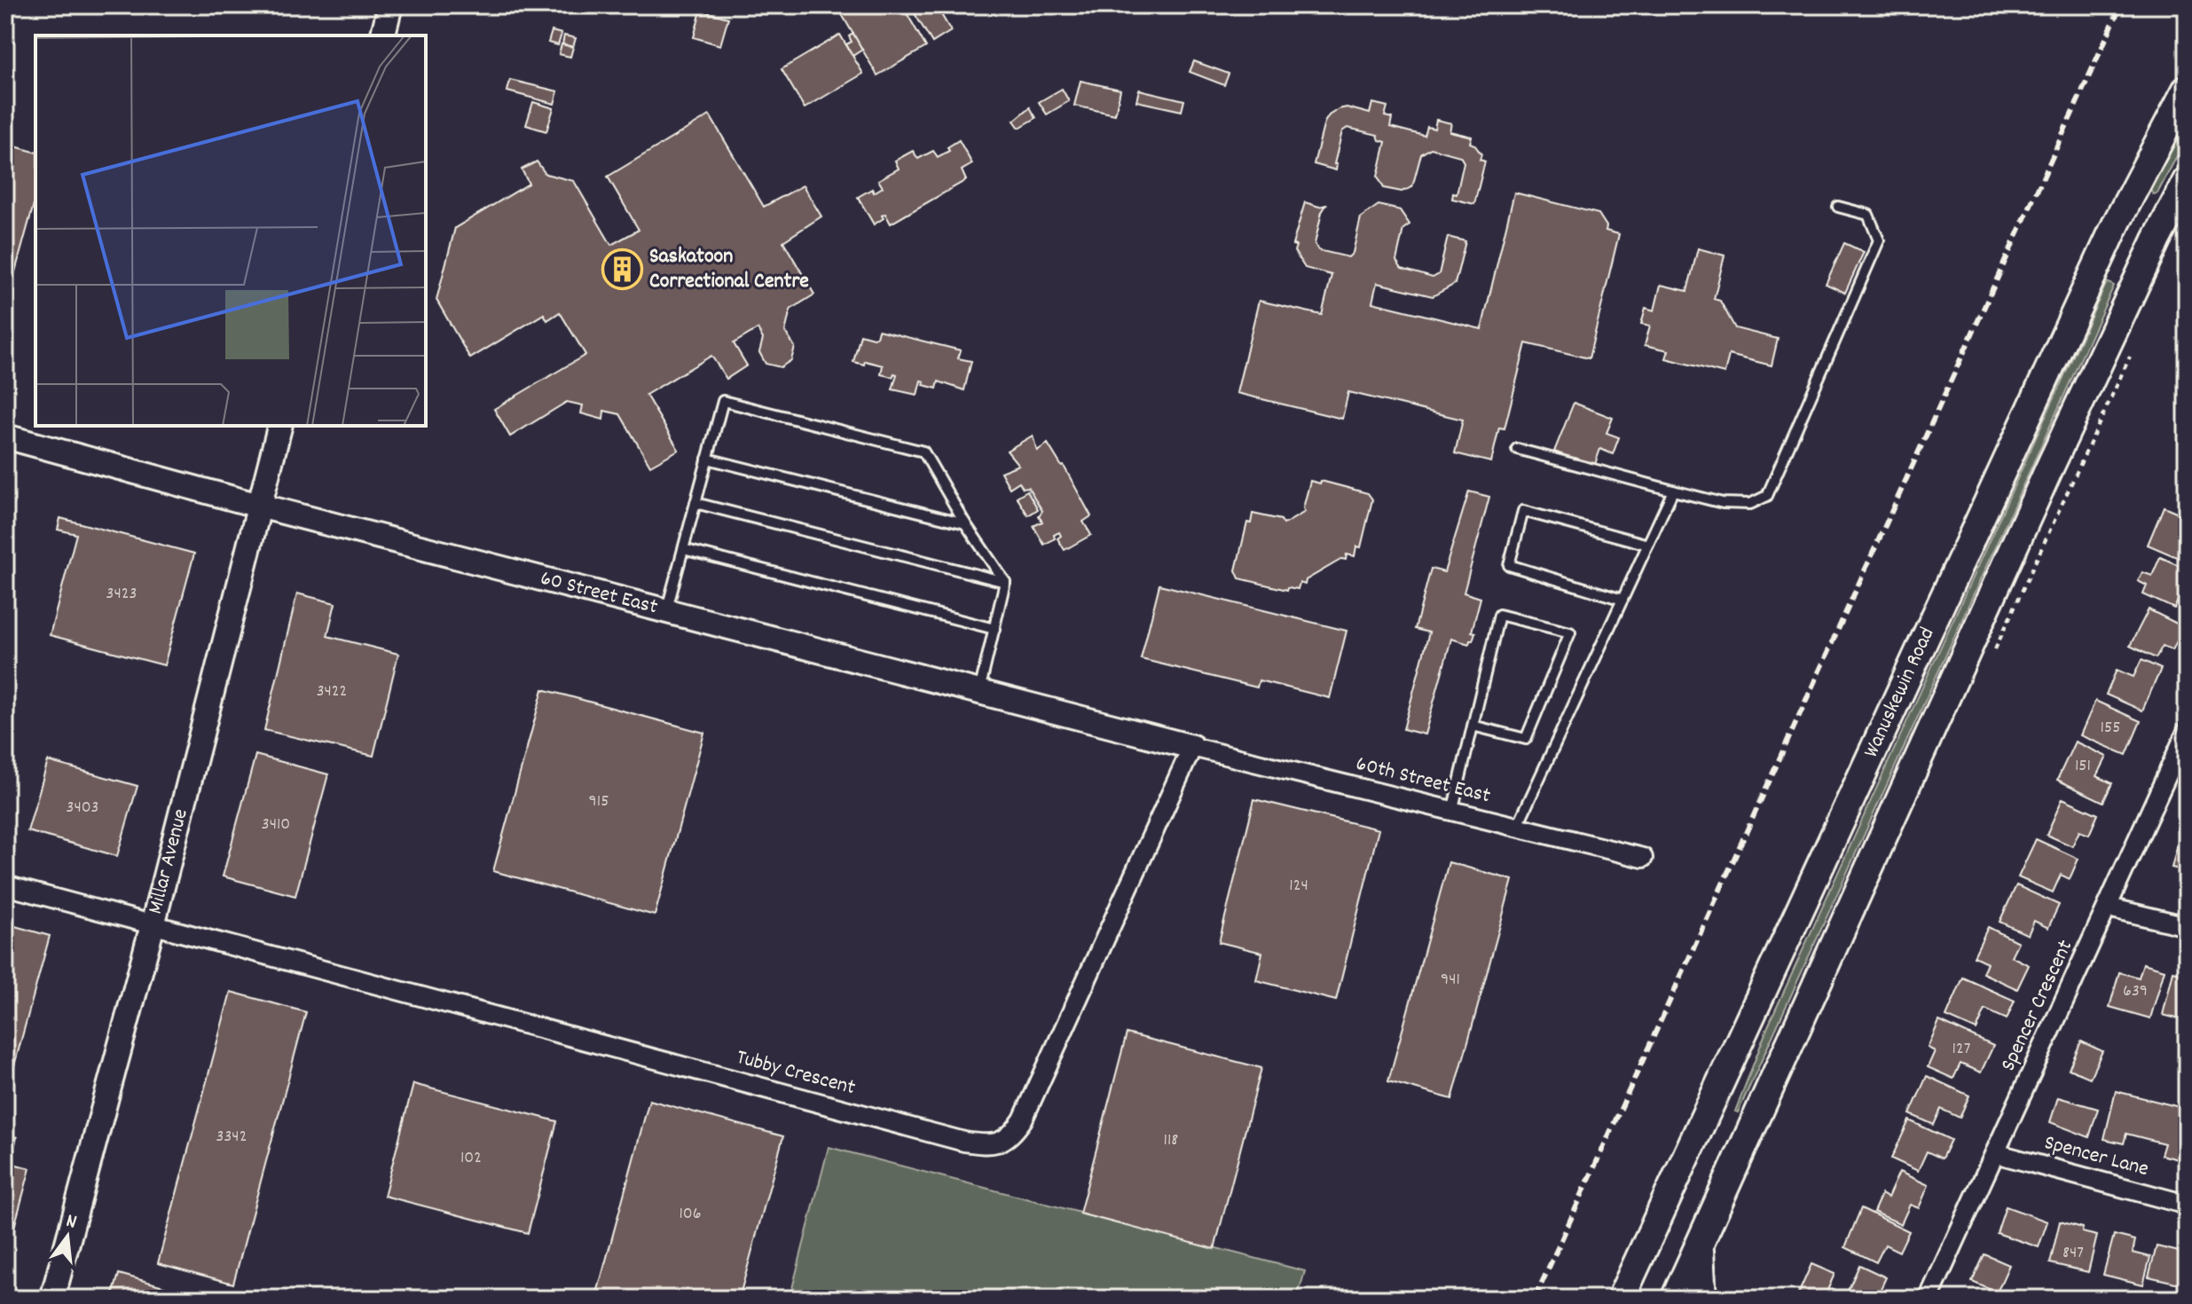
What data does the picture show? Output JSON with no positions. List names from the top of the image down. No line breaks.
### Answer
{"streets":{"main road":["Wanuskewin Road"],"street":["60 Street East","60th Street East","Millar Avenue","Spencer Crescent","Tubby Crescent","Spencer Lane"]},"crossings":[["60 Street East","60th Street East"],["60 Street East","Millar Avenue"],["60 Street East","Tubby Crescent"],["60th Street East","Tubby Crescent"],["Millar Avenue","Tubby Crescent"],["Spencer Crescent","Spencer Lane"]],"places":{"building":["Saskatoon Correctional Centre"]},"house_numbers":["3423","3422","155","151","915","3403","3410","124","941","639","127","3342","118","102","106","847"],"north":"top"}
